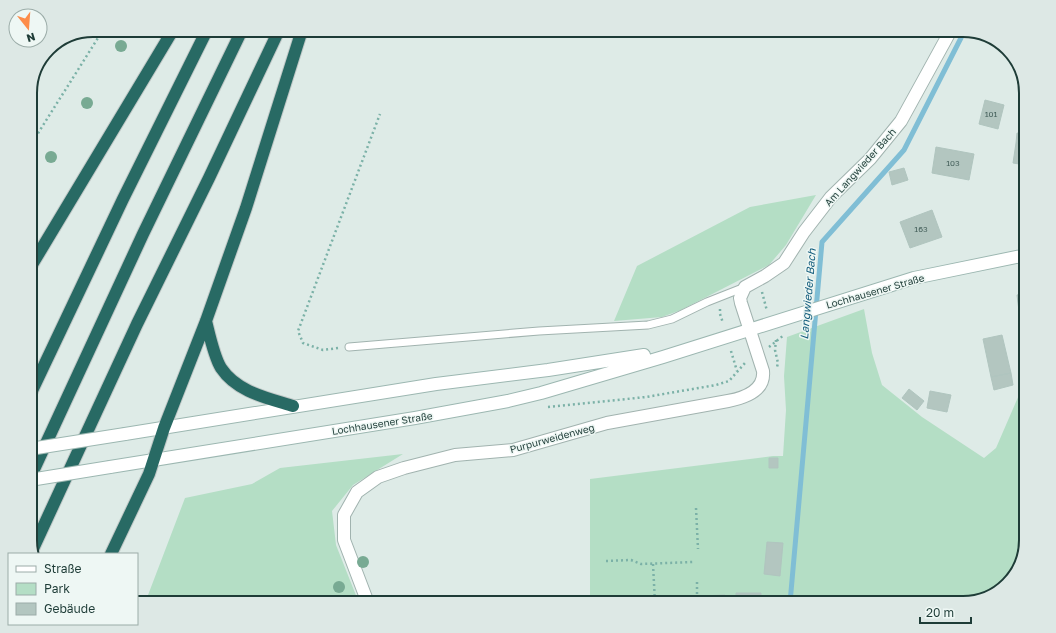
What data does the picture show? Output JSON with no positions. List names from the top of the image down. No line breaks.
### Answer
{"streets":{"main road":["Am Langwieder Bach","Lochhausener Straße","Purpurweidenweg"]},"crossings":[["Lochhausener Straße","Purpurweidenweg"]],"water":["Langwieder Bach"],"house_numbers":["101","103","163"],"legend":["Straße","Park","Gebäude"],"scale_bar":"20 m","north":"bottom"}
